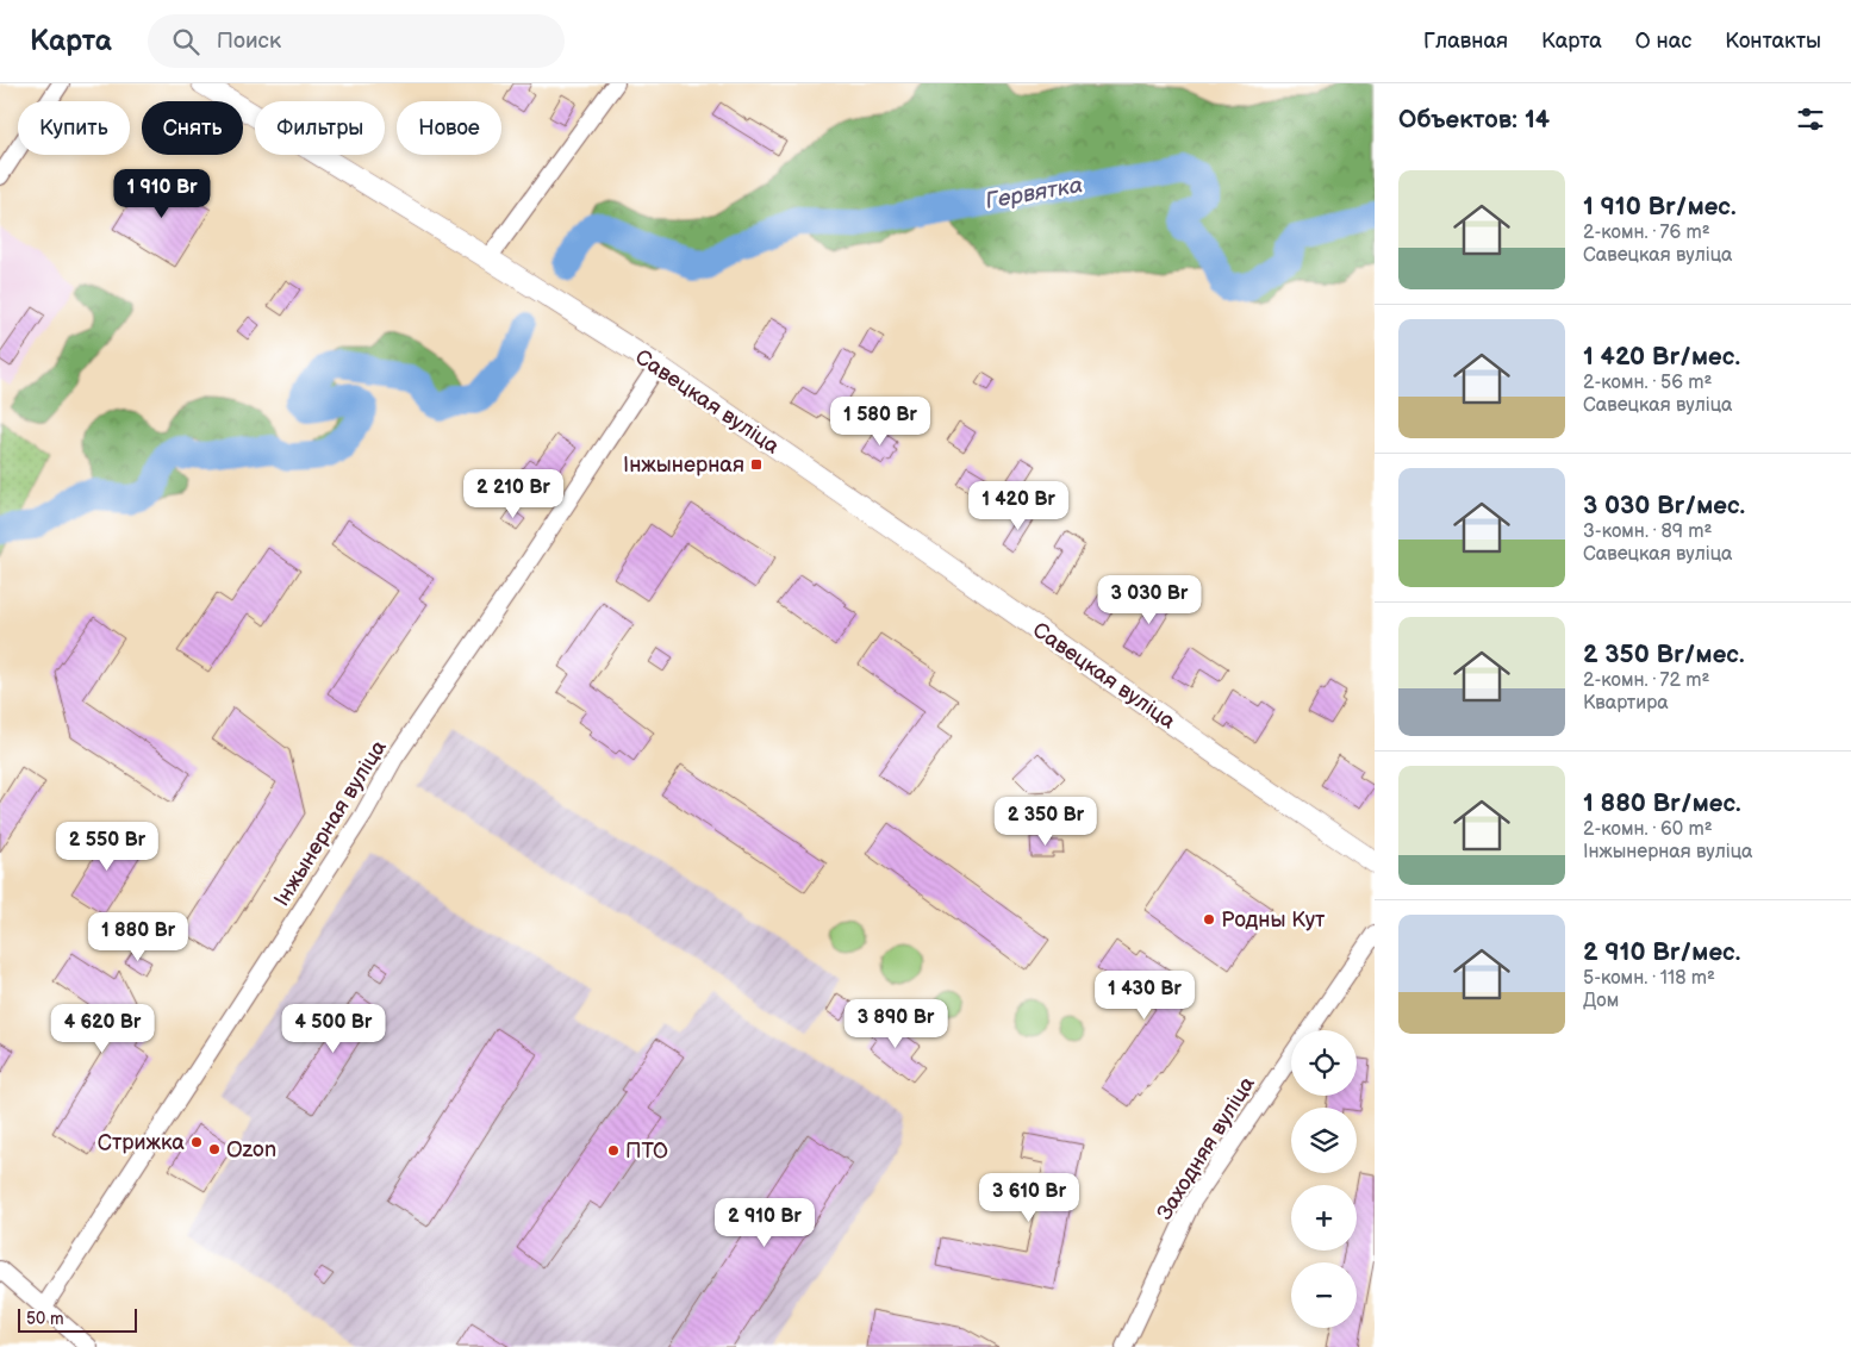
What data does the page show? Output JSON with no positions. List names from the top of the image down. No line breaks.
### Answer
{"streets":{"main road":["Савецкая вуліца"],"street":["Інжынерная вуліца","Заходняя вуліца"]},"crossings":[["Савецкая вуліца","Інжынерная вуліца"]],"water":["Гервятка"],"places":{"transit":["Інжынерная"],"other":["Родны Кут","Стрижка","Ozon","ПТО"]},"scale_bar":"50 m","page":{"header":"Карта","search":"Поиск","nav":["Главная","Карта","О нас","Контакты"],"heading":"Объектов: 14","chip":["Купить","Снять","Фильтры","Новое"],"list":[{"name":"1 910 Br/мес.","note":"2-комн. · 76 m² · Савецкая вуліца"},{"name":"1 420 Br/мес.","note":"2-комн. · 56 m² · Савецкая вуліца"},{"name":"3 030 Br/мес.","note":"3-комн. · 89 m² · Савецкая вуліца"},{"name":"2 350 Br/мес.","note":"2-комн. · 72 m² · Квартира"},{"name":"1 880 Br/мес.","note":"2-комн. · 60 m² · Інжынерная вуліца"},{"name":"2 910 Br/мес.","note":"5-комн. · 118 m² · Дом"}],"price":["1 910 Br","1 580 Br","2 210 Br","1 420 Br","3 030 Br","2 350 Br","2 550 Br","1 880 Br","1 430 Br","3 890 Br","4 620 Br","4 500 Br","3 610 Br","2 910 Br"],"map_buttons":["+","−"],"scale":"50 m"}}
